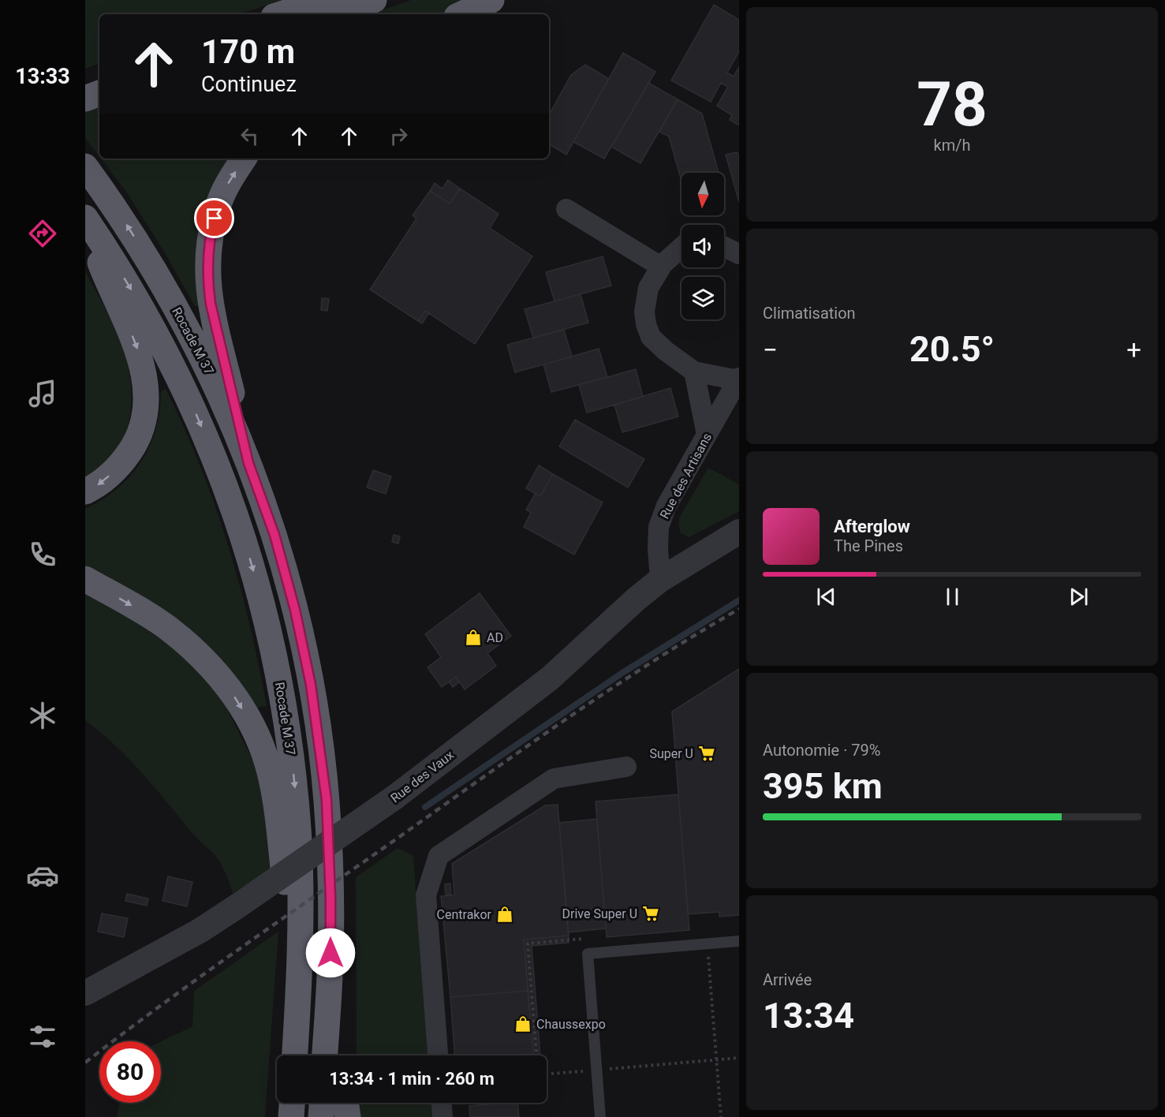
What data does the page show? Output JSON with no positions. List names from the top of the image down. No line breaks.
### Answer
{"streets":{"highway":["Rocade M 37"],"street":["Rue des Artisans","Rue des Vaux"]},"crossings":[["Rue des Artisans","Rue des Vaux"]],"places":{"shop":["AD","Centrakor","Chaussexpo"],"supermarket":["Super U","Drive Super U"]},"north":"bottom","page":{"tabs":"13:33","tile":[["78","km/h"],"Climatisation",["Autonomie · 79%","395 km"],["Arrivée","13:34"]],"turn":["170 m","Continuez"],"heat":["−","20.5°","+"],"song":["Afterglow","The Pines"],"limit":"80","trip":"13:34 · 1 min · 260 m"}}
